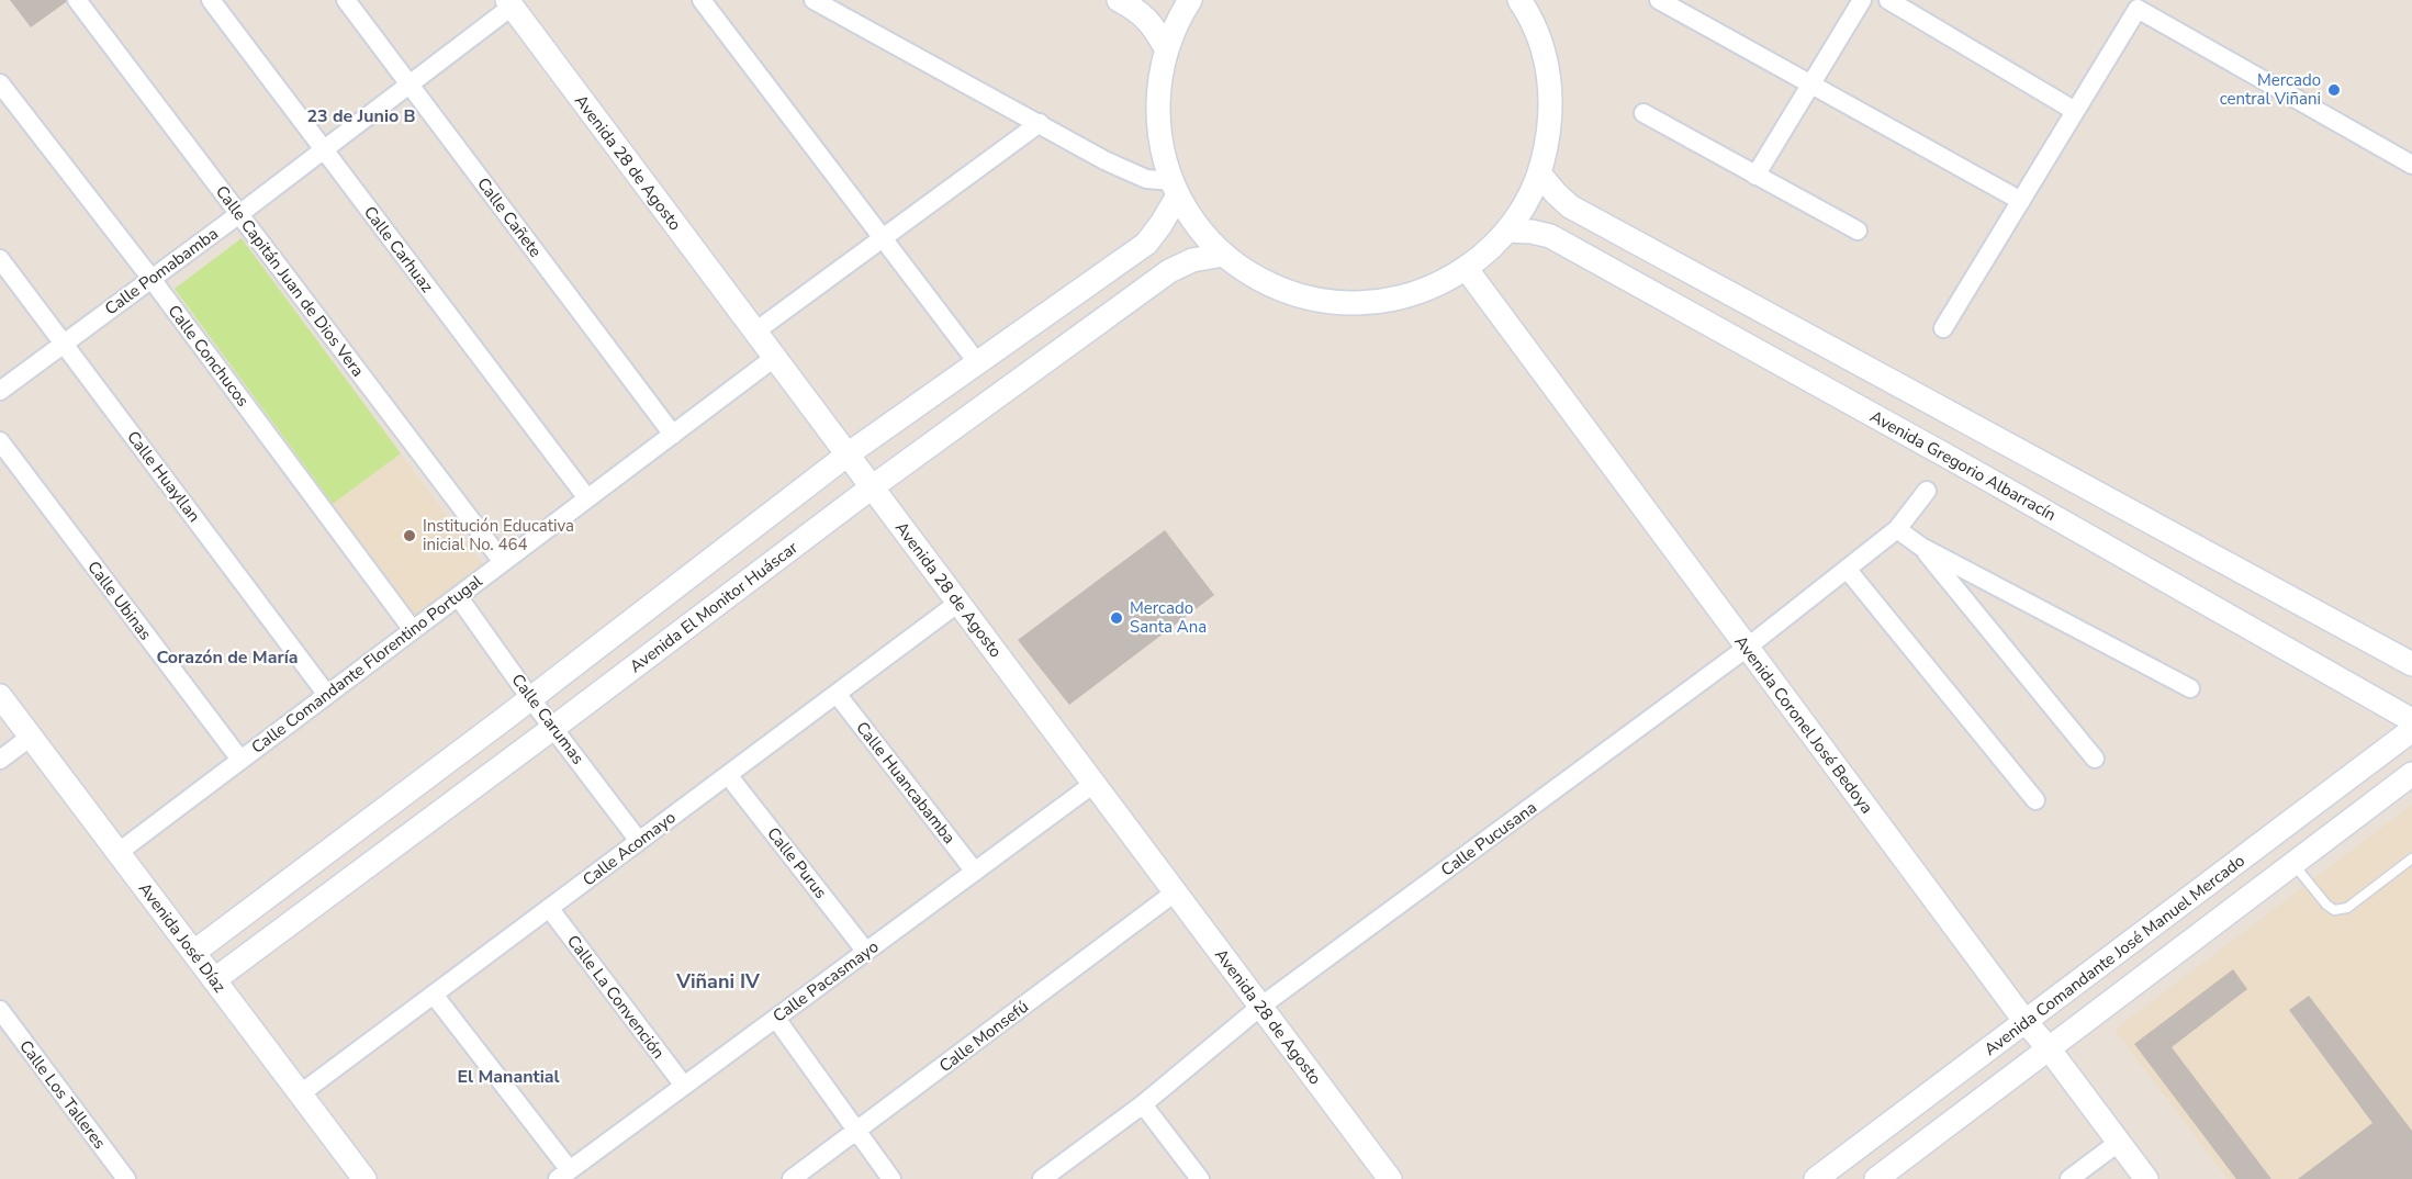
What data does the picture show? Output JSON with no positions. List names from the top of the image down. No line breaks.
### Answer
{"streets":{"street":["Avenida 28 de Agosto","Calle Cañete","Calle Carhuaz","Calle Pomabamba","Calle Capitán Juan de Dios Vera","Calle Conchucos","Avenida Gregorio Albarracín","Calle Huayllan","Calle Ubinas","Avenida El Monitor Huáscar","Calle Comandante Florentino Portugal","Calle Carumas","Avenida Coronel José Bedoya","Calle Huancabamba","Calle Pucusana","Calle Acomayo","Calle Purus","Avenida José Díaz","Avenida Comandante José Manuel Mercado","Calle Pacasmayo","Calle La Convención","Calle Monsefú","Calle Los Talleres"]},"crossings":[["Avenida 28 de Agosto","Calle Pomabamba"],["Avenida 28 de Agosto","Avenida El Monitor Huáscar"],["Avenida 28 de Agosto","Calle Comandante Florentino Portugal"],["Avenida 28 de Agosto","Calle Pucusana"],["Avenida 28 de Agosto","Calle Acomayo"],["Avenida 28 de Agosto","Calle Pacasmayo"],["Avenida 28 de Agosto","Calle Monsefú"],["Calle Cañete","Calle Pomabamba"],["Calle Cañete","Calle Comandante Florentino Portugal"],["Calle Carhuaz","Calle Pomabamba"],["Calle Carhuaz","Calle Comandante Florentino Portugal"],["Calle Pomabamba","Calle Capitán Juan de Dios Vera"],["Calle Pomabamba","Calle Conchucos"],["Calle Pomabamba","Calle Huayllan"],["Calle Capitán Juan de Dios Vera","Calle Comandante Florentino Portugal"],["Calle Conchucos","Calle Comandante Florentino Portugal"],["Calle Huayllan","Calle Comandante Florentino Portugal"],["Calle Ubinas","Calle Comandante Florentino Portugal"],["Avenida El Monitor Huáscar","Calle Carumas"],["Avenida El Monitor Huáscar","Avenida José Díaz"],["Calle Comandante Florentino Portugal","Calle Carumas"],["Calle Comandante Florentino Portugal","Avenida José Díaz"],["Calle Carumas","Calle Acomayo"],["Avenida Coronel José Bedoya","Calle Pucusana"],["Avenida Coronel José Bedoya","Avenida Comandante José Manuel Mercado"],["Calle Huancabamba","Calle Acomayo"],["Calle Huancabamba","Calle Pacasmayo"],["Calle Acomayo","Calle Purus"],["Calle Acomayo","Avenida José Díaz"],["Calle Acomayo","Calle La Convención"],["Calle Purus","Calle Pacasmayo"],["Calle Pacasmayo","Calle La Convención"]],"districts":["23 de Junio B","Corazón de María","Viñani IV","El Manantial"],"places":["Mercado central Viñani","Institución Educativa inicial No. 464","Mercado Santa Ana"]}
